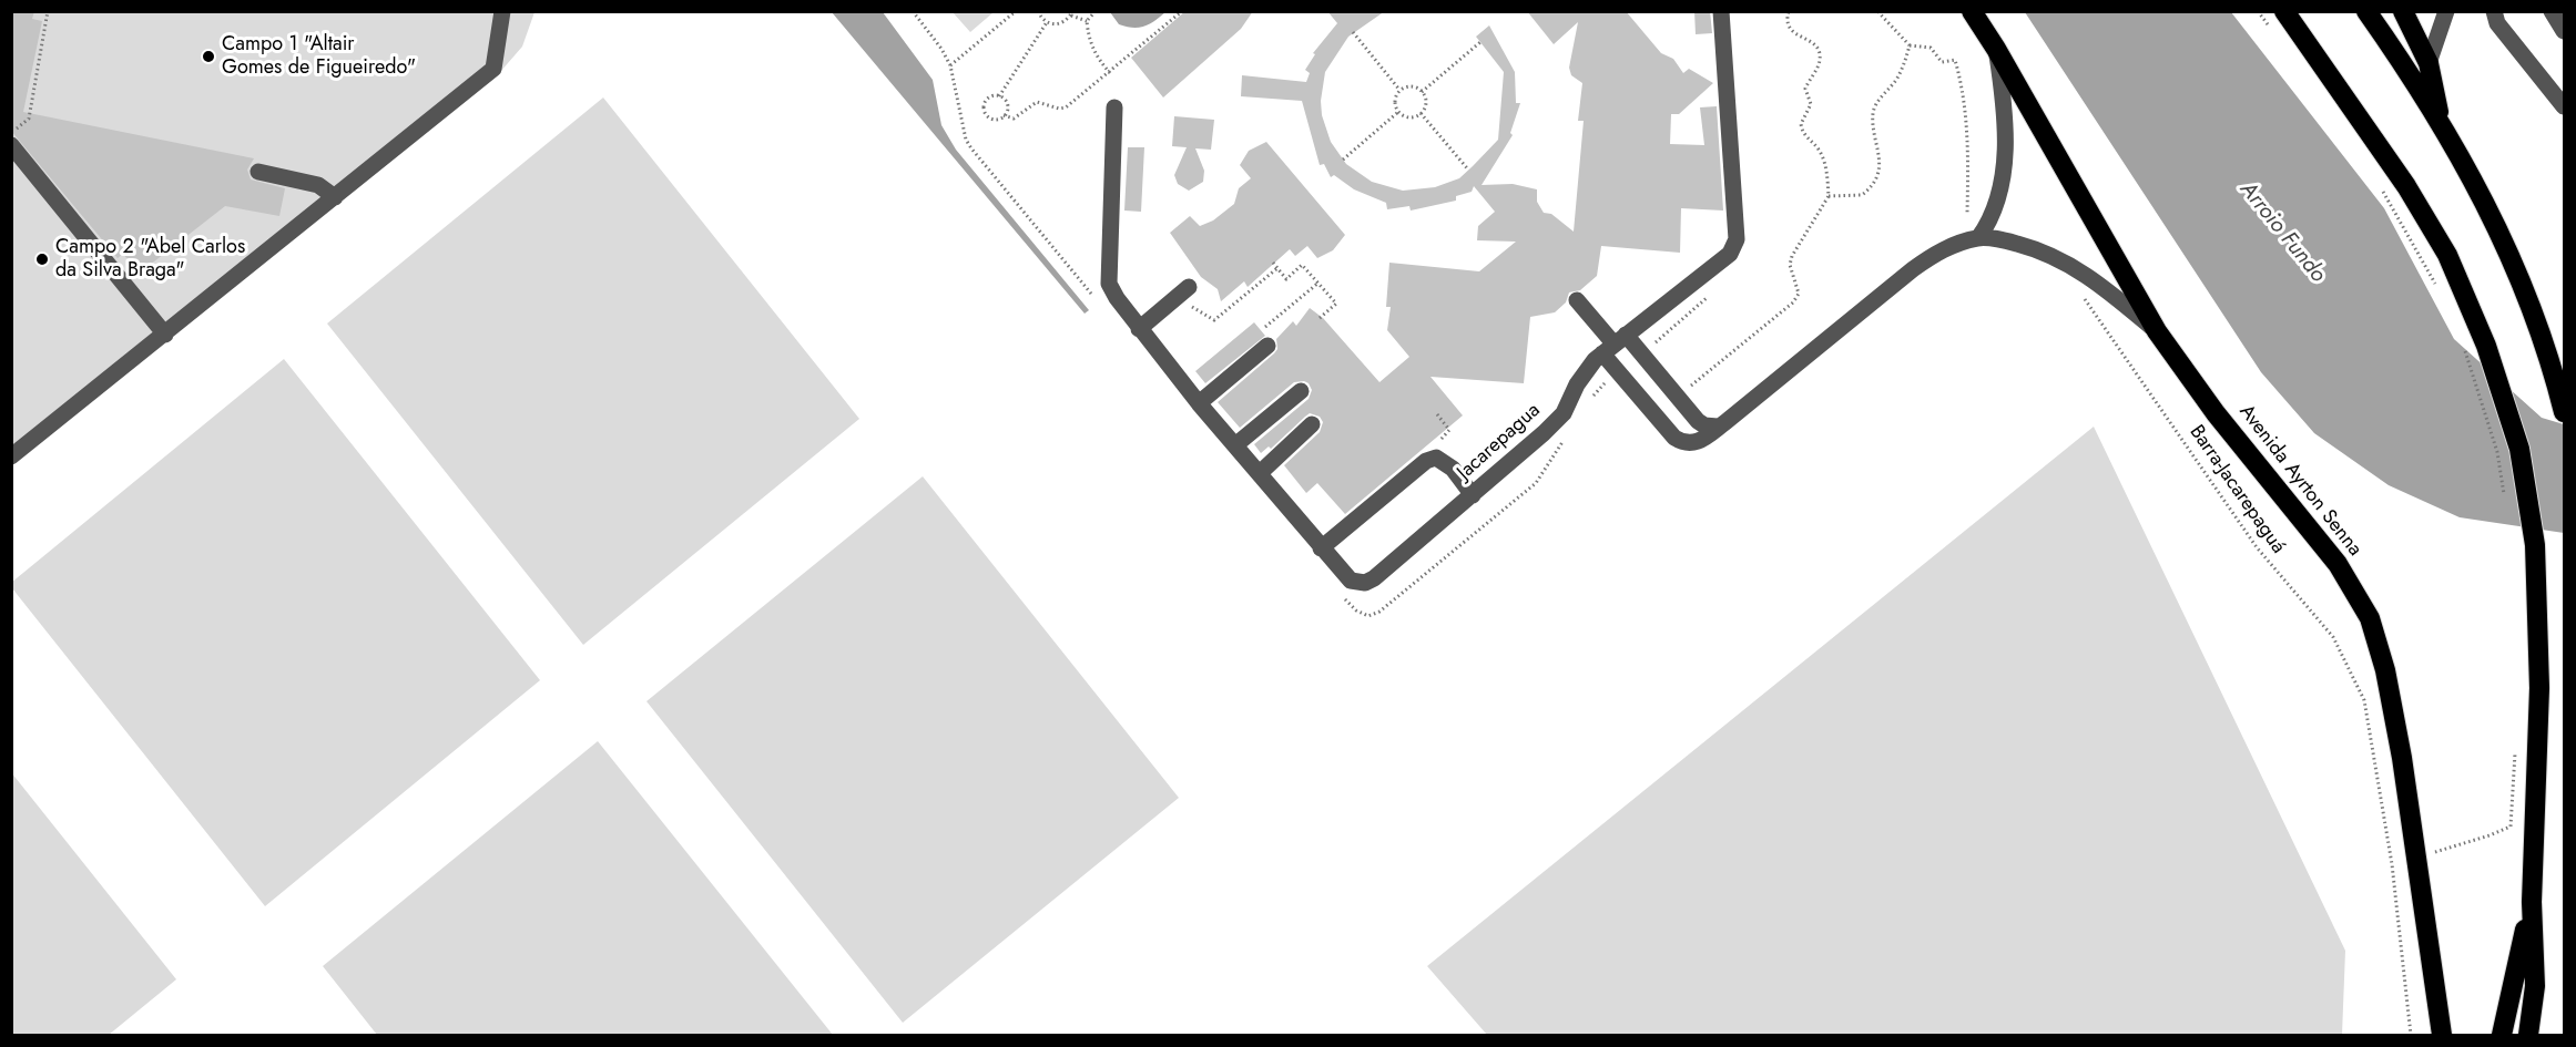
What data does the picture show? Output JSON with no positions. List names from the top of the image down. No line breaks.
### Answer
{"streets":{"highway":["Avenida Ayrton Senna"],"lane":["Jacarepagua"],"path":["Barra-Jacarepaguá"]},"water":["Arroio Fundo"],"places":["Campo 1 \"Altair Gomes de Figueiredo\"","Campo 2 \"Abel Carlos da Silva Braga\""]}
